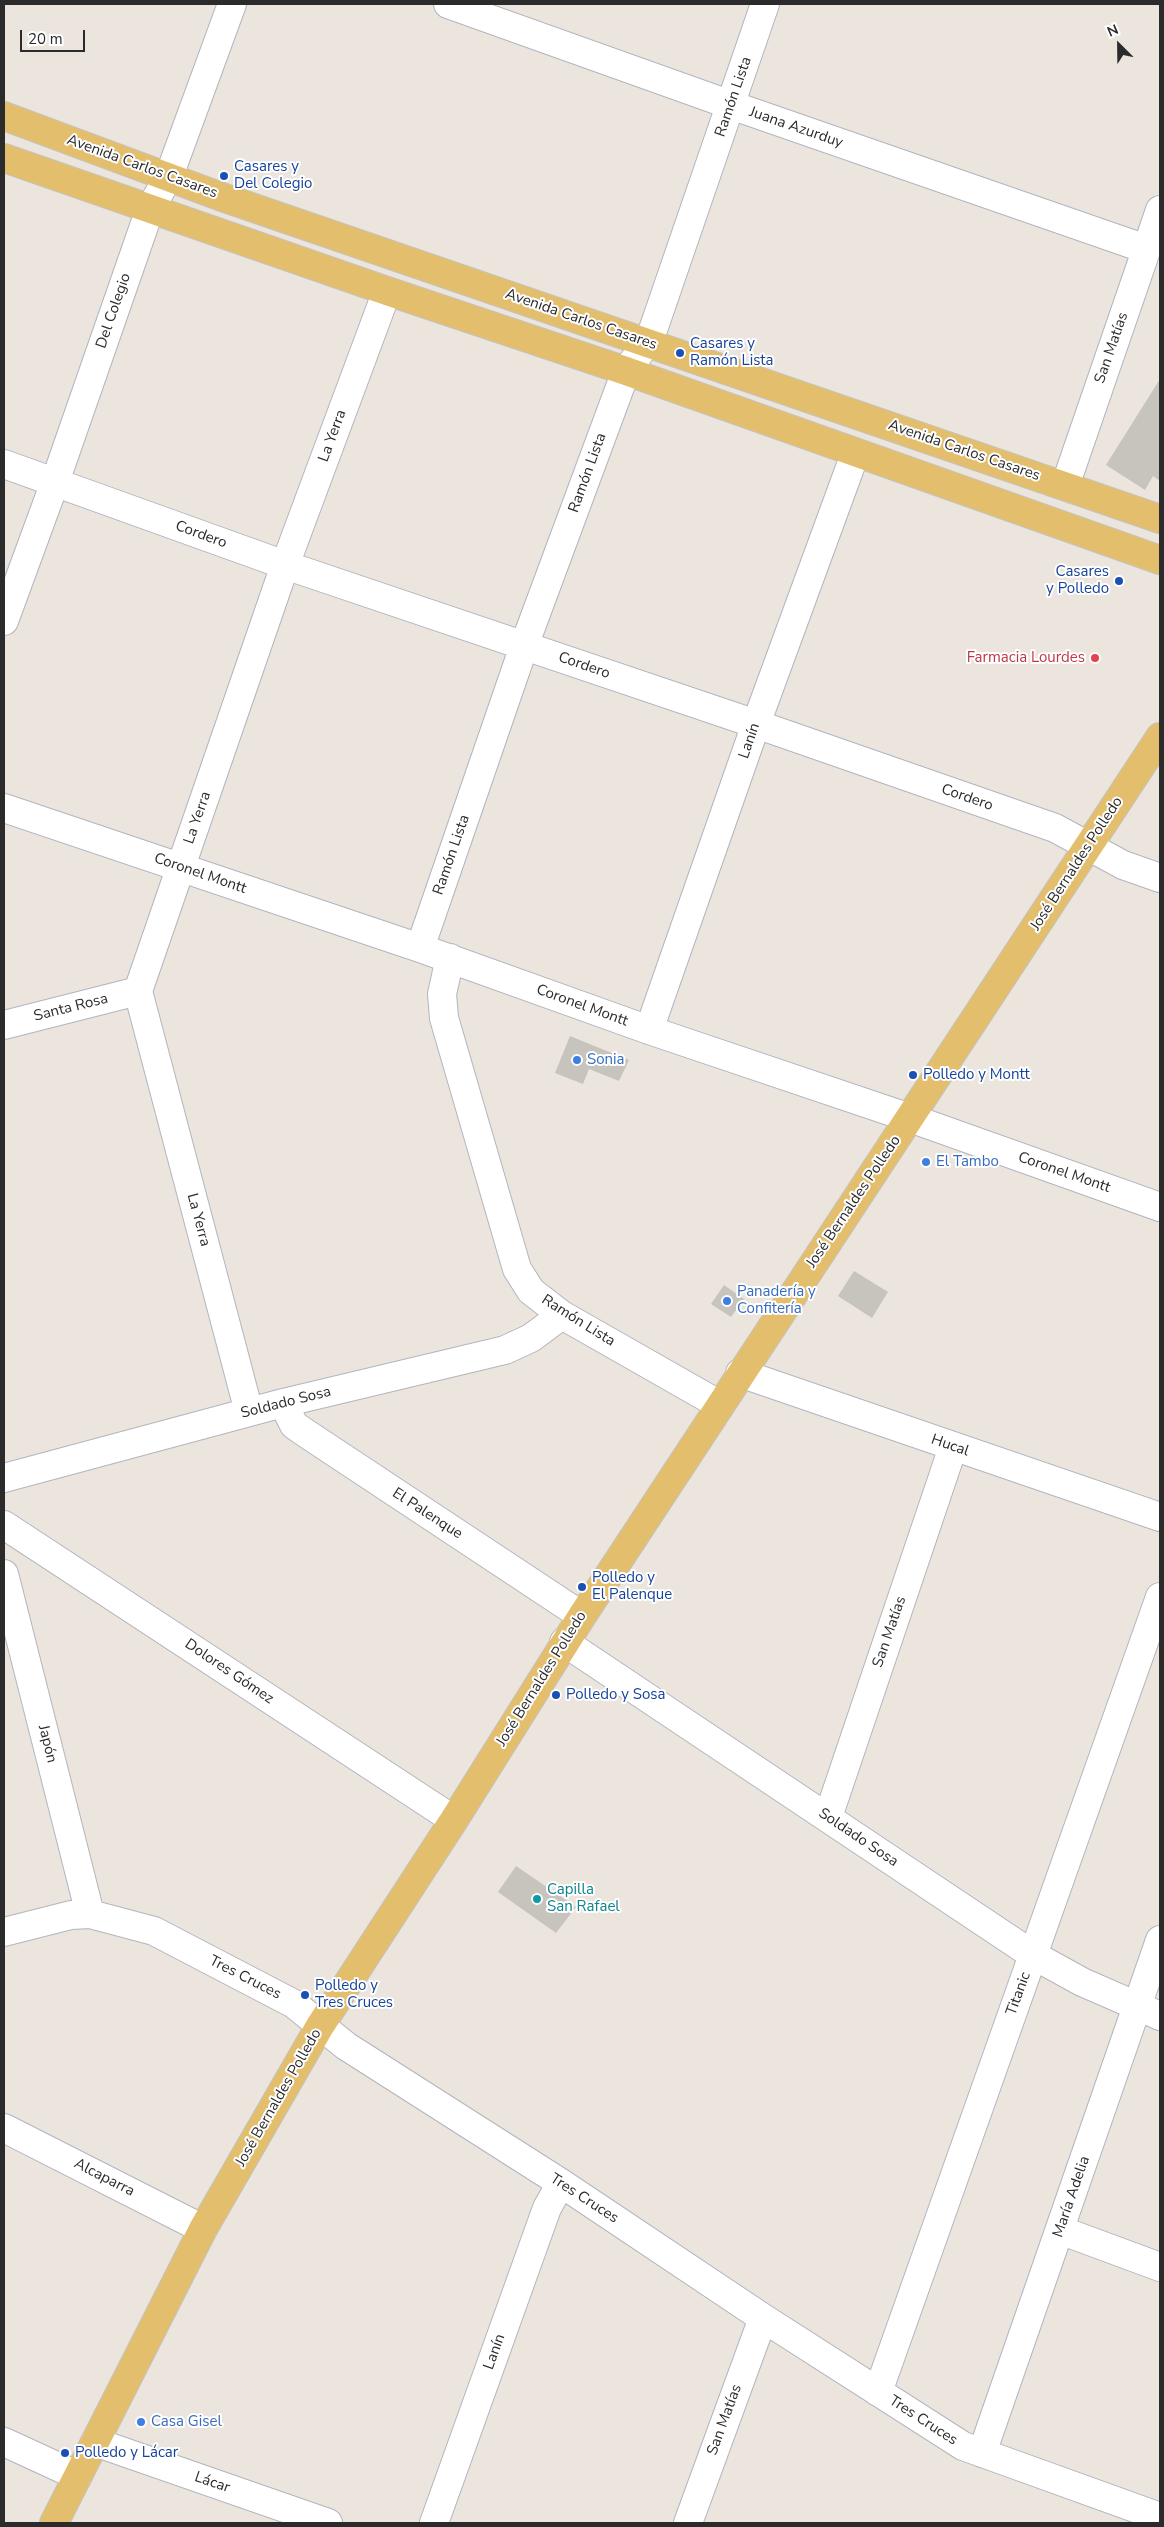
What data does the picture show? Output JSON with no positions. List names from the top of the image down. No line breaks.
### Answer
{"streets":{"main road":["Avenida Carlos Casares","José Bernaldes Polledo"],"street":["Ramón Lista","Juana Azurduy","Del Colegio","San Matías","La Yerra","Cordero","Lanín","Coronel Montt","Santa Rosa","Soldado Sosa","Hucal","El Palenque","Dolores Gómez","Japón","Tres Cruces","Titanic","Alcaparra","María Adelia","Lácar"]},"crossings":[["Ramón Lista","Juana Azurduy"],["Ramón Lista","Avenida Carlos Casares"],["Ramón Lista","Cordero"],["Ramón Lista","José Bernaldes Polledo"],["Ramón Lista","Coronel Montt"],["Ramón Lista","Soldado Sosa"],["Juana Azurduy","San Matías"],["Avenida Carlos Casares","Del Colegio"],["Avenida Carlos Casares","San Matías"],["Del Colegio","Cordero"],["San Matías","Soldado Sosa"],["San Matías","Hucal"],["San Matías","Tres Cruces"],["La Yerra","Cordero"],["La Yerra","Coronel Montt"],["La Yerra","Santa Rosa"],["La Yerra","Soldado Sosa"],["Cordero","Lanín"],["Cordero","José Bernaldes Polledo"],["Lanín","Coronel Montt"],["Lanín","Tres Cruces"],["José Bernaldes Polledo","Coronel Montt"],["José Bernaldes Polledo","Soldado Sosa"],["José Bernaldes Polledo","Hucal"],["José Bernaldes Polledo","El Palenque"],["José Bernaldes Polledo","Dolores Gómez"],["José Bernaldes Polledo","Tres Cruces"],["José Bernaldes Polledo","Alcaparra"],["José Bernaldes Polledo","Lácar"],["Soldado Sosa","El Palenque"],["Soldado Sosa","Titanic"],["Soldado Sosa","María Adelia"],["Japón","Tres Cruces"],["Tres Cruces","Titanic"],["Tres Cruces","María Adelia"]],"places":["Casares y Del Colegio","Casares y Ramón Lista","Casares y Polledo","Farmacia Lourdes","Sonia","Polledo y Montt","El Tambo","Panadería y Confitería","Polledo y El Palenque","Polledo y Sosa","Capilla San Rafael","Polledo y Tres Cruces","Casa Gisel","Polledo y Lácar"],"scale_bar":"20 m","north":"top left"}
